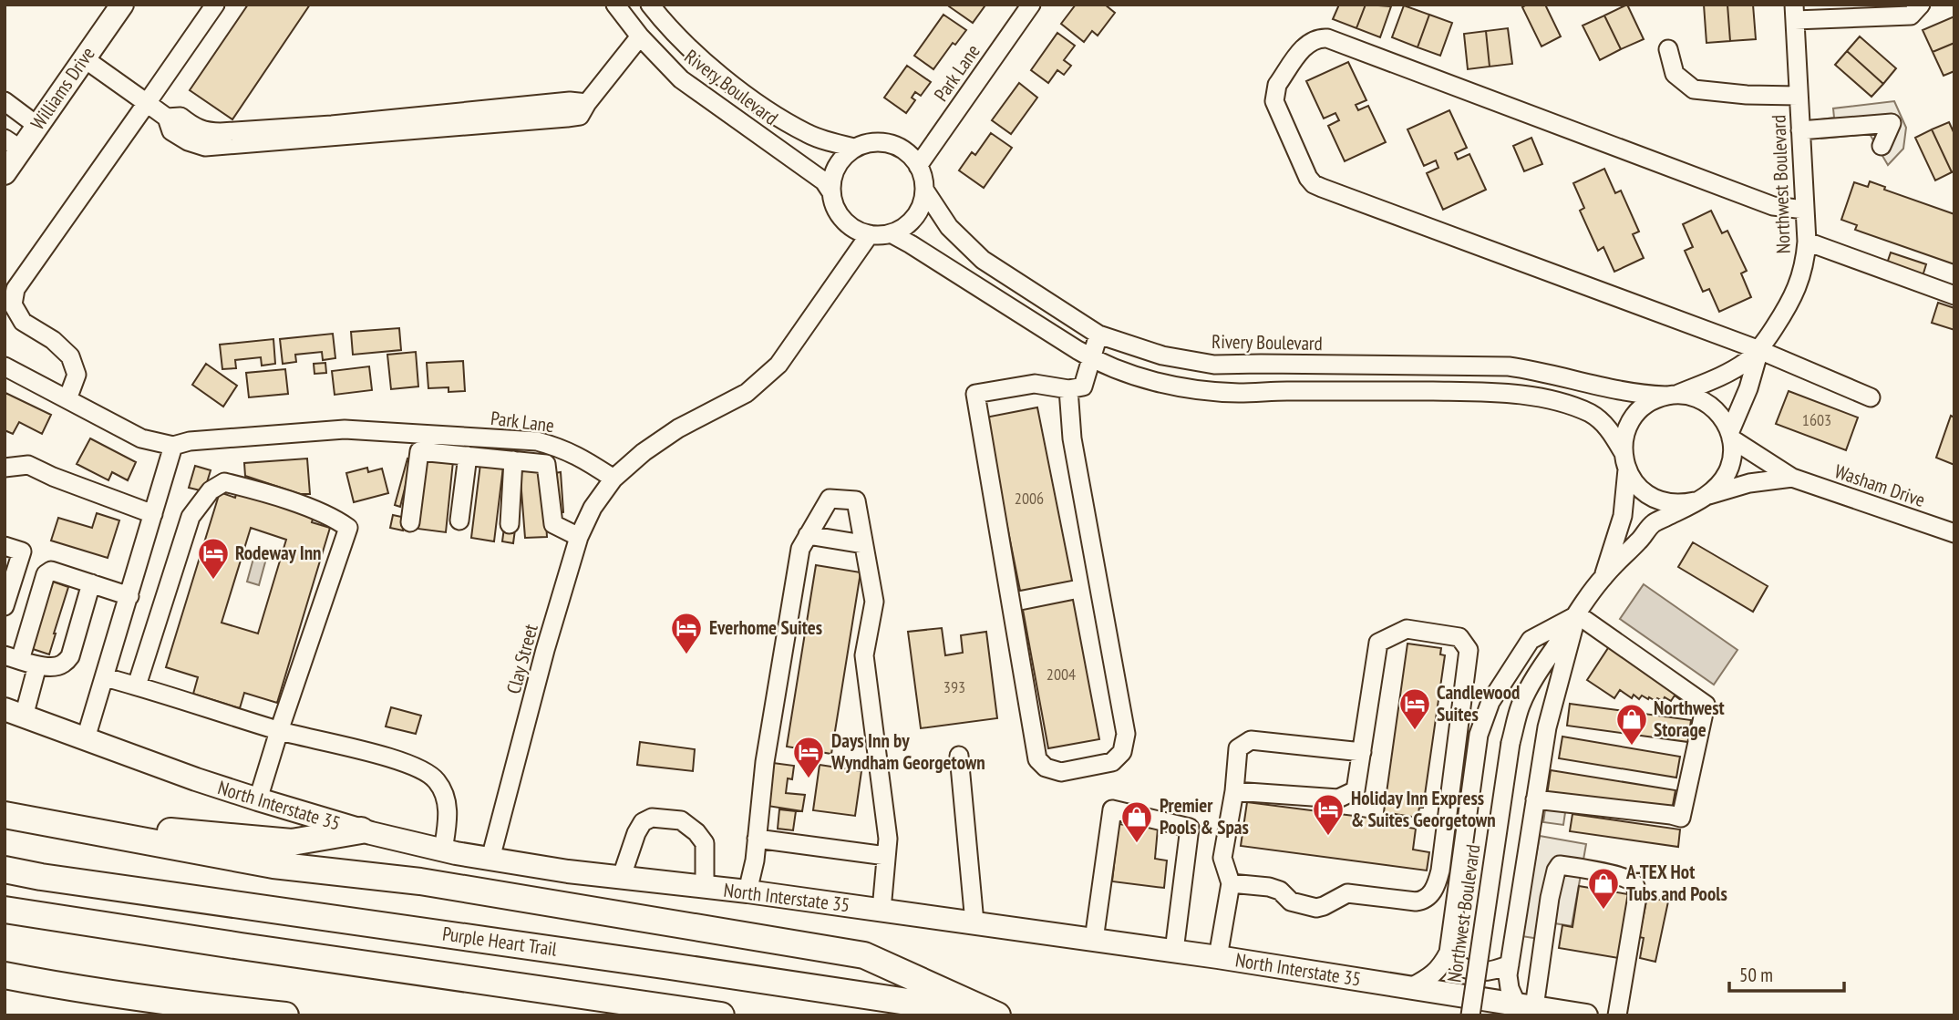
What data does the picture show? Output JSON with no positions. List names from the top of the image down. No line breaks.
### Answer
{"streets":{"highway":["Purple Heart Trail"],"main road":["Williams Drive","North Interstate 35"],"street":["Park Lane","Rivery Boulevard","Northwest Boulevard","Washam Drive","Clay Street"]},"crossings":[["Park Lane","Rivery Boulevard"],["Park Lane","Clay Street"],["Rivery Boulevard","Northwest Boulevard"],["Rivery Boulevard","Washam Drive"],["Northwest Boulevard","Washam Drive"],["Clay Street","North Interstate 35"]],"places":{"hotel":["Rodeway Inn","Everhome Suites","Candlewood Suites","Days Inn by Wyndham Georgetown","Holiday Inn Express & Suites Georgetown"],"shop":["Northwest Storage","Premier Pools & Spas","A-TEX Hot Tubs and Pools"]},"house_numbers":["1603","2006","2004","393"],"scale_bar":"50 m"}
